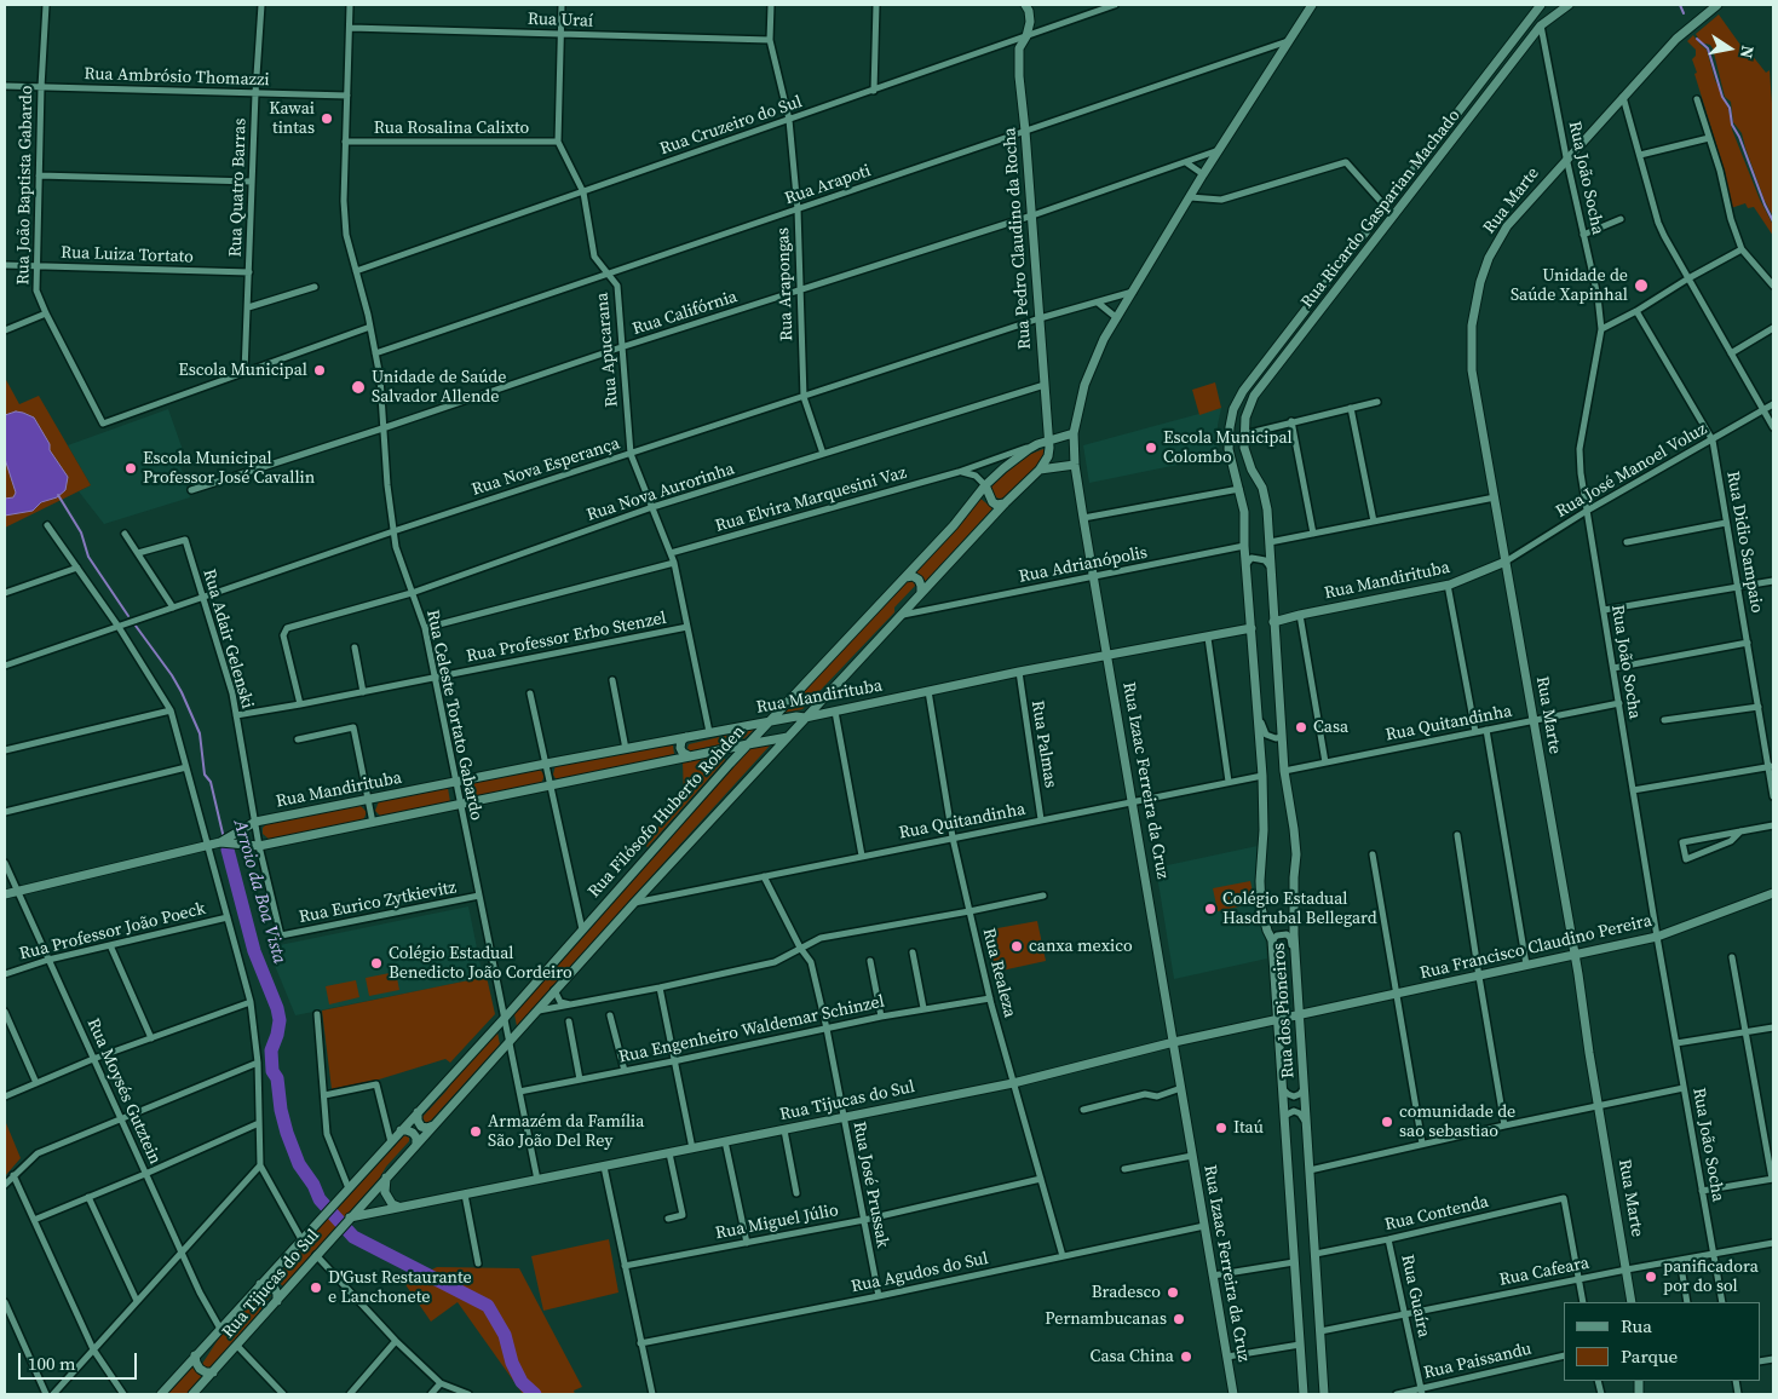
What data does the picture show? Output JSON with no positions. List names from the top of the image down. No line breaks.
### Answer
{"streets":{"street":["Rua Uraí","Rua Ambrósio Thomazzi","Rua Cruzeiro do Sul","Rua Rosalina Calixto","Rua João Socha","Rua João Baptista Gabardo","Rua Arapoti","Rua Quatro Barras","Rua Marte","Rua Ricardo Gasparian Machado","Rua Pedro Claudino da Rocha","Rua Luiza Tortato","Rua Arapongas","Rua Califórnia","Rua Apucarana","Rua Nova Esperança","Rua José Manoel Voluz","Rua Nova Aurorinha","Rua Elvira Marquesini Vaz","Rua Didio Sampaio","Rua Adrianópolis","Rua Mandirituba","Rua Professor Erbo Stenzel","Rua Adair Gelenski","Rua Celeste Tortato Gabardo","Rua Quitandinha","Rua Palmas","Rua Izaac Ferreira da Cruz","Rua Filósofo Huberto Rohden","Rua Eurico Zytkievitz","Rua Professor João Poeck","Rua Francisco Claudino Pereira","Rua Realeza","Rua dos Pioneiros","Rua Engenheiro Waldemar Schinzel","Rua Moysés Gutztein","Rua Tijucas do Sul","Rua José Prussak","Rua Contenda","Rua Miguel Júlio","Rua Cafeara","Rua Agudos do Sul","Rua Guaíra","Rua Paissandu"]},"crossings":[["Rua Uraí","Rua Arapongas"],["Rua Uraí","Rua Apucarana"],["Rua Uraí","Rua Celeste Tortato Gabardo"],["Rua Ambrósio Thomazzi","Rua João Baptista Gabardo"],["Rua Ambrósio Thomazzi","Rua Quatro Barras"],["Rua Ambrósio Thomazzi","Rua Celeste Tortato Gabardo"],["Rua Cruzeiro do Sul","Rua Pedro Claudino da Rocha"],["Rua Cruzeiro do Sul","Rua Arapongas"],["Rua Cruzeiro do Sul","Rua Apucarana"],["Rua Cruzeiro do Sul","Rua Celeste Tortato Gabardo"],["Rua Rosalina Calixto","Rua Apucarana"],["Rua Rosalina Calixto","Rua Celeste Tortato Gabardo"],["Rua João Socha","Rua Marte"],["Rua João Socha","Rua Ricardo Gasparian Machado"],["Rua João Socha","Rua José Manoel Voluz"],["Rua João Socha","Rua Quitandinha"],["Rua João Socha","Rua Francisco Claudino Pereira"],["Rua João Socha","Rua Cafeara"],["Rua João Baptista Gabardo","Rua Quatro Barras"],["Rua João Baptista Gabardo","Rua Luiza Tortato"],["Rua Arapoti","Rua Pedro Claudino da Rocha"],["Rua Arapoti","Rua Arapongas"],["Rua Arapoti","Rua Apucarana"],["Rua Arapoti","Rua Celeste Tortato Gabardo"],["Rua Arapoti","Rua Izaac Ferreira da Cruz"],["Rua Quatro Barras","Rua Luiza Tortato"],["Rua Marte","Rua José Manoel Voluz"],["Rua Marte","Rua Mandirituba"],["Rua Marte","Rua Quitandinha"],["Rua Marte","Rua Francisco Claudino Pereira"],["Rua Marte","Rua Cafeara"],["Rua Ricardo Gasparian Machado","Rua dos Pioneiros"],["Rua Pedro Claudino da Rocha","Rua Califórnia"],["Rua Pedro Claudino da Rocha","Rua Nova Esperança"],["Rua Pedro Claudino da Rocha","Rua Nova Aurorinha"],["Rua Pedro Claudino da Rocha","Rua Filósofo Huberto Rohden"],["Rua Arapongas","Rua Califórnia"],["Rua Arapongas","Rua Nova Esperança"],["Rua Arapongas","Rua Nova Aurorinha"],["Rua Califórnia","Rua Apucarana"],["Rua Califórnia","Rua Celeste Tortato Gabardo"],["Rua Califórnia","Rua Izaac Ferreira da Cruz"],["Rua Apucarana","Rua Nova Esperança"],["Rua Apucarana","Rua Nova Aurorinha"],["Rua Apucarana","Rua Elvira Marquesini Vaz"],["Rua Apucarana","Rua Mandirituba"],["Rua Apucarana","Rua Professor Erbo Stenzel"],["Rua Nova Esperança","Rua Adair Gelenski"],["Rua Nova Esperança","Rua Celeste Tortato Gabardo"],["Rua Nova Esperança","Rua Izaac Ferreira da Cruz"],["Rua José Manoel Voluz","Rua Didio Sampaio"],["Rua José Manoel Voluz","Rua Mandirituba"],["Rua Nova Aurorinha","Rua Professor Erbo Stenzel"],["Rua Nova Aurorinha","Rua Celeste Tortato Gabardo"],["Rua Elvira Marquesini Vaz","Rua Filósofo Huberto Rohden"],["Rua Adrianópolis","Rua Izaac Ferreira da Cruz"],["Rua Adrianópolis","Rua dos Pioneiros"],["Rua Mandirituba","Rua Adair Gelenski"],["Rua Mandirituba","Rua Celeste Tortato Gabardo"],["Rua Mandirituba","Rua Palmas"],["Rua Mandirituba","Rua Izaac Ferreira da Cruz"],["Rua Mandirituba","Rua Filósofo Huberto Rohden"],["Rua Mandirituba","Rua Realeza"],["Rua Mandirituba","Rua dos Pioneiros"],["Rua Mandirituba","Rua Moysés Gutztein"],["Rua Professor Erbo Stenzel","Rua Adair Gelenski"],["Rua Professor Erbo Stenzel","Rua Celeste Tortato Gabardo"],["Rua Adair Gelenski","Rua Eurico Zytkievitz"],["Rua Celeste Tortato Gabardo","Rua Filósofo Huberto Rohden"],["Rua Celeste Tortato Gabardo","Rua Eurico Zytkievitz"],["Rua Celeste Tortato Gabardo","Rua Engenheiro Waldemar Schinzel"],["Rua Celeste Tortato Gabardo","Rua Tijucas do Sul"],["Rua Quitandinha","Rua Palmas"],["Rua Quitandinha","Rua Izaac Ferreira da Cruz"],["Rua Quitandinha","Rua Realeza"],["Rua Quitandinha","Rua dos Pioneiros"],["Rua Quitandinha","Rua José Prussak"],["Rua Izaac Ferreira da Cruz","Rua Filósofo Huberto Rohden"],["Rua Izaac Ferreira da Cruz","Rua Tijucas do Sul"],["Rua Izaac Ferreira da Cruz","Rua Agudos do Sul"],["Rua Filósofo Huberto Rohden","Rua Tijucas do Sul"],["Rua Professor João Poeck","Rua Moysés Gutztein"],["Rua Francisco Claudino Pereira","Rua dos Pioneiros"],["Rua Francisco Claudino Pereira","Rua Tijucas do Sul"],["Rua Realeza","Rua Engenheiro Waldemar Schinzel"],["Rua Realeza","Rua Tijucas do Sul"],["Rua Realeza","Rua Miguel Júlio"],["Rua Realeza","Rua Agudos do Sul"],["Rua dos Pioneiros","Rua Tijucas do Sul"],["Rua dos Pioneiros","Rua Contenda"],["Rua dos Pioneiros","Rua Cafeara"],["Rua Engenheiro Waldemar Schinzel","Rua José Prussak"],["Rua Moysés Gutztein","Rua Tijucas do Sul"],["Rua Tijucas do Sul","Rua José Prussak"],["Rua José Prussak","Rua Miguel Júlio"],["Rua José Prussak","Rua Agudos do Sul"],["Rua Contenda","Rua Cafeara"],["Rua Contenda","Rua Guaíra"],["Rua Cafeara","Rua Guaíra"],["Rua Guaíra","Rua Paissandu"]],"water":["Arroio da Boa Vista"],"places":["Kawai tintas","Unidade de Saúde Xapinhal","Escola Municipal","Unidade de Saúde Salvador Allende","Escola Municipal Colombo","Escola Municipal Professor José Cavallin","Casa","Colégio Estadual Hasdrubal Bellegard","canxa mexico","Colégio Estadual Benedicto João Cordeiro","comunidade de sao sebastiao","Itaú","Armazém da Família São João Del Rey","panificadora por do sol","D'Gust Restaurante e Lanchonete","Bradesco","Pernambucanas","Casa China"],"legend":["Rua","Parque"],"scale_bar":"100 m","north":"right"}
